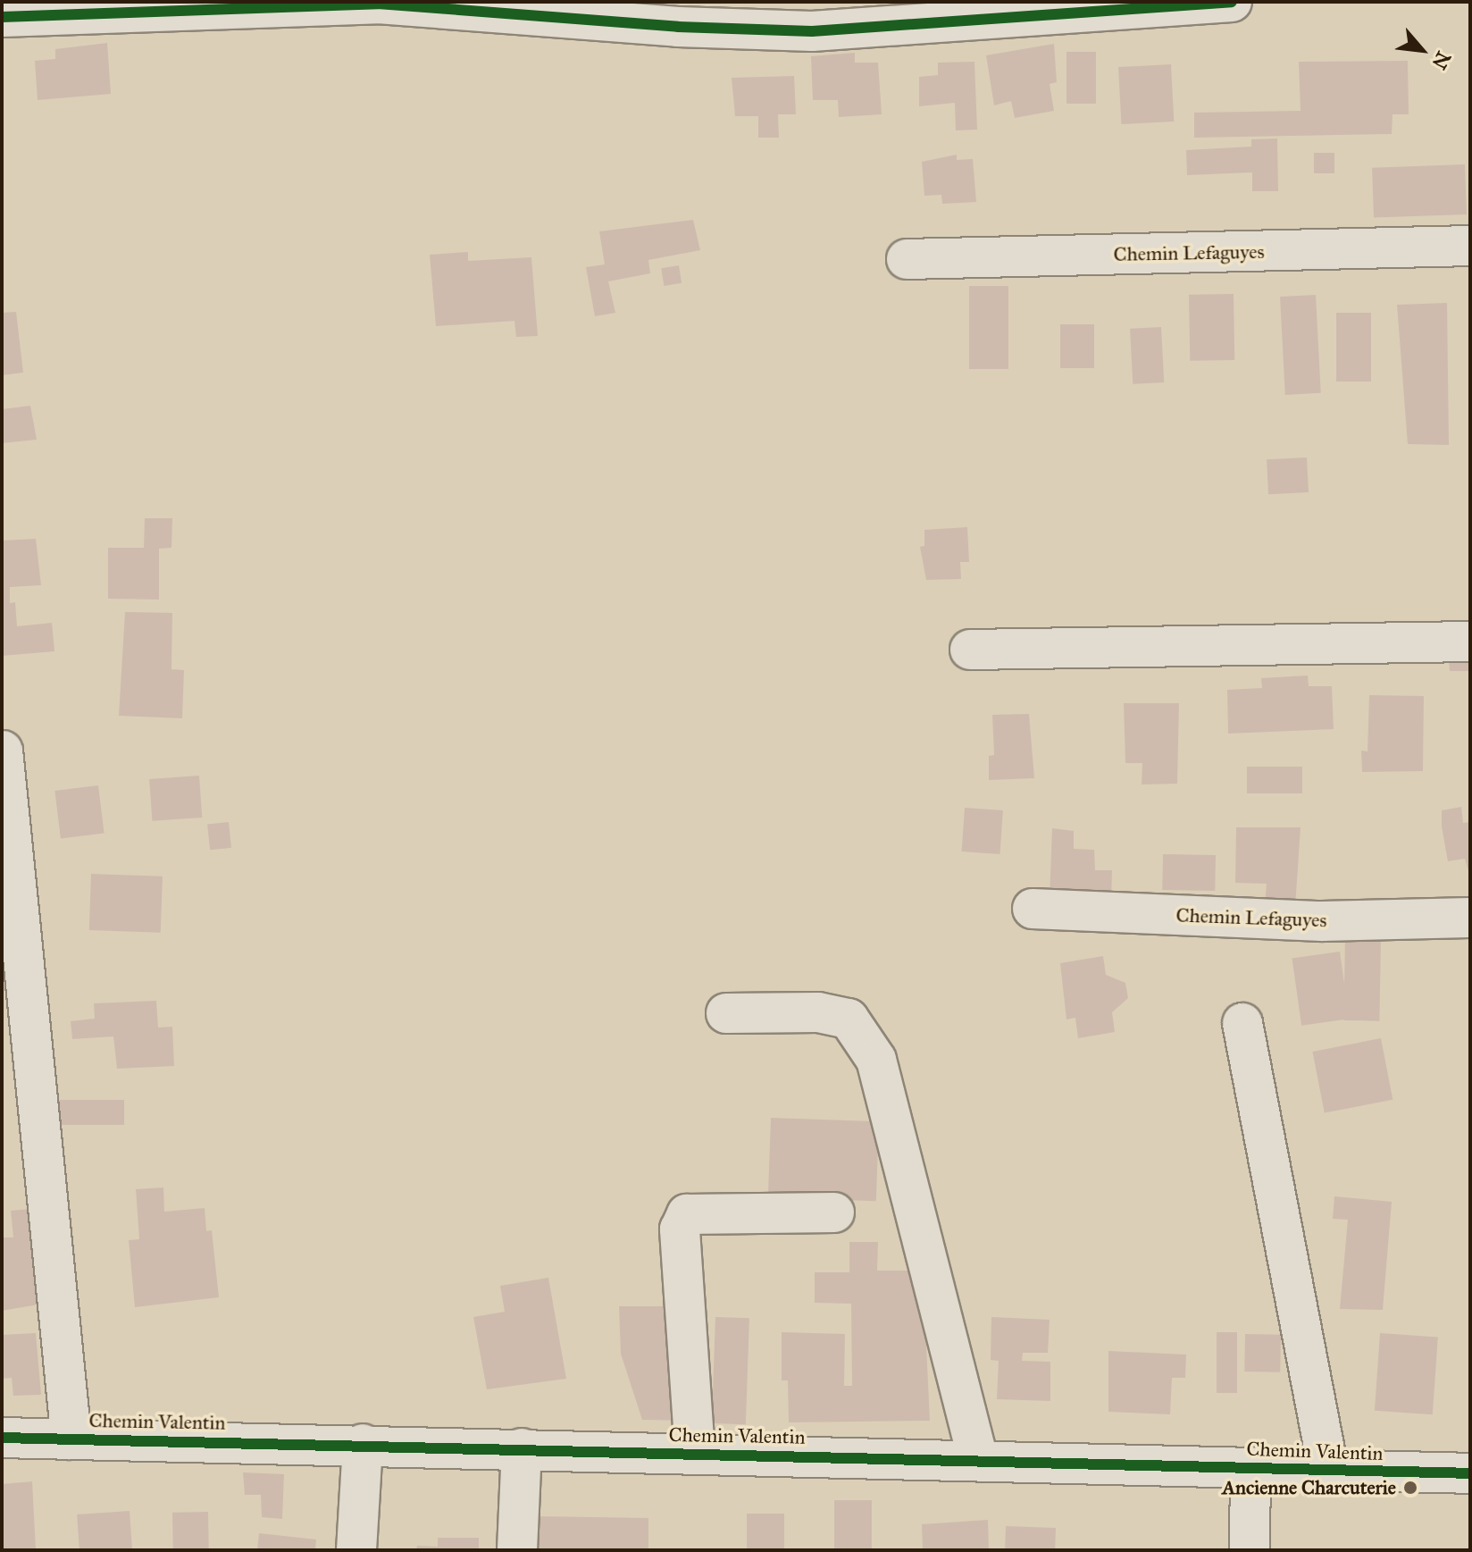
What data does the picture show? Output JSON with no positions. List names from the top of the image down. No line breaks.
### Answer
{"streets":{"street":["Chemin Lefaguyes","Chemin Valentin"]},"places":["Ancienne Charcuterie"],"north":"bottom right"}
